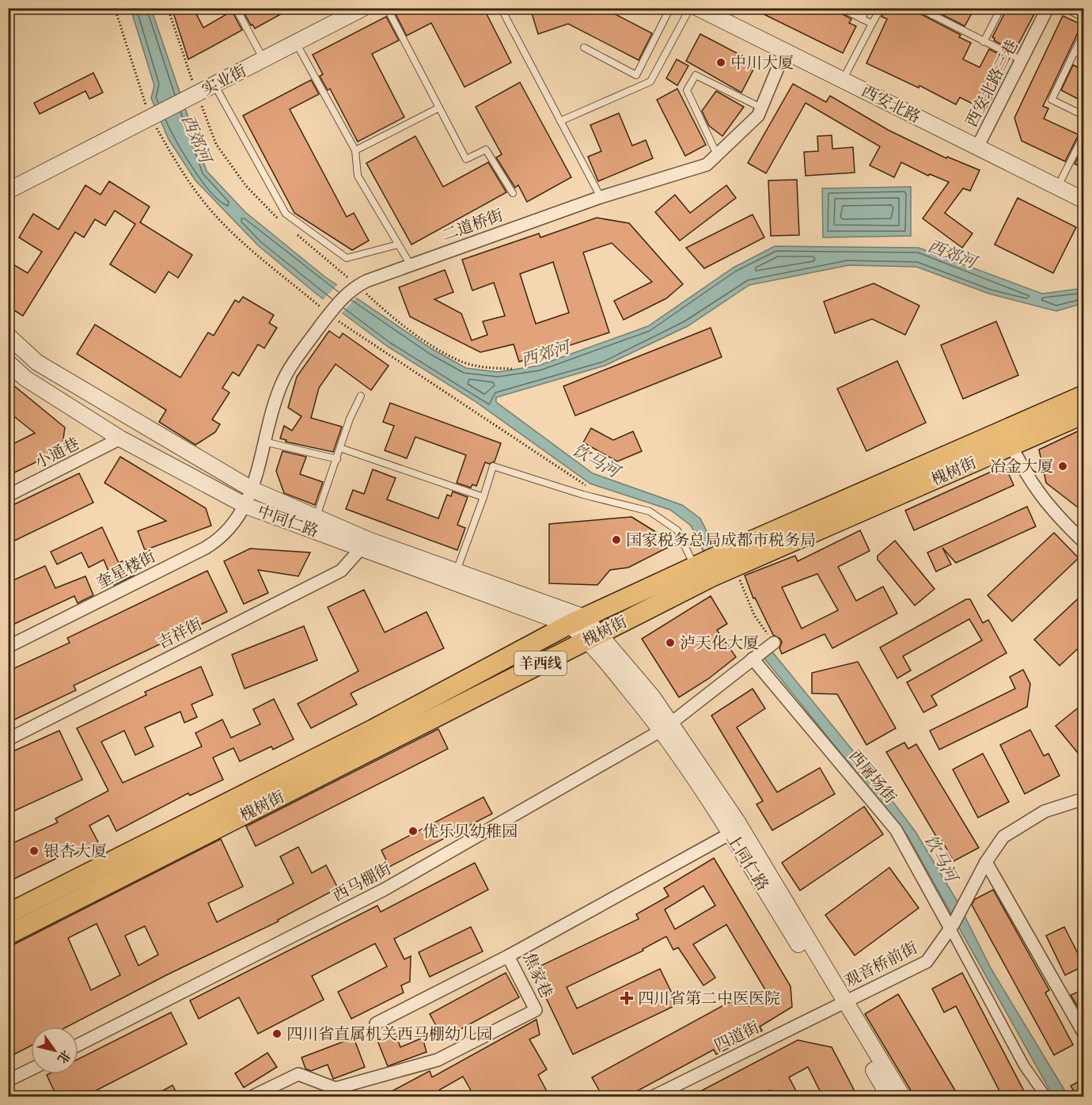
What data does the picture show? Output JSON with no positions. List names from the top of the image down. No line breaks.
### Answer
{"streets":{"main road":["槐树街","羊西线"],"street":["实业街","西安北路三巷","西安北路","二道桥街","小通巷","中同仁路","奎星楼街","吉祥街","西屠场街","上同仁路","西马棚街","观音桥前街","焦家巷","四道街"]},"crossings":[["西安北路三巷","西安北路"],["西安北路","二道桥街"],["二道桥街","中同仁路"],["二道桥街","奎星楼街"],["小通巷","中同仁路"],["槐树街","中同仁路"],["槐树街","上同仁路"],["中同仁路","奎星楼街"],["中同仁路","吉祥街"],["中同仁路","上同仁路"],["西屠场街","观音桥前街"],["上同仁路","西马棚街"],["上同仁路","观音桥前街"],["上同仁路","焦家巷"],["上同仁路","四道街"],["观音桥前街","四道街"]],"water":["西郊河","饮马河"],"places":{"other":["中川大厦","冶金大厦","国家税务总局成都市税务局","泸天化大厦","优乐贝幼稚园","银杏大厦","四川省直属机关西马棚幼儿园"],"health":["四川省第二中医医院"]},"north":"bottom right"}
